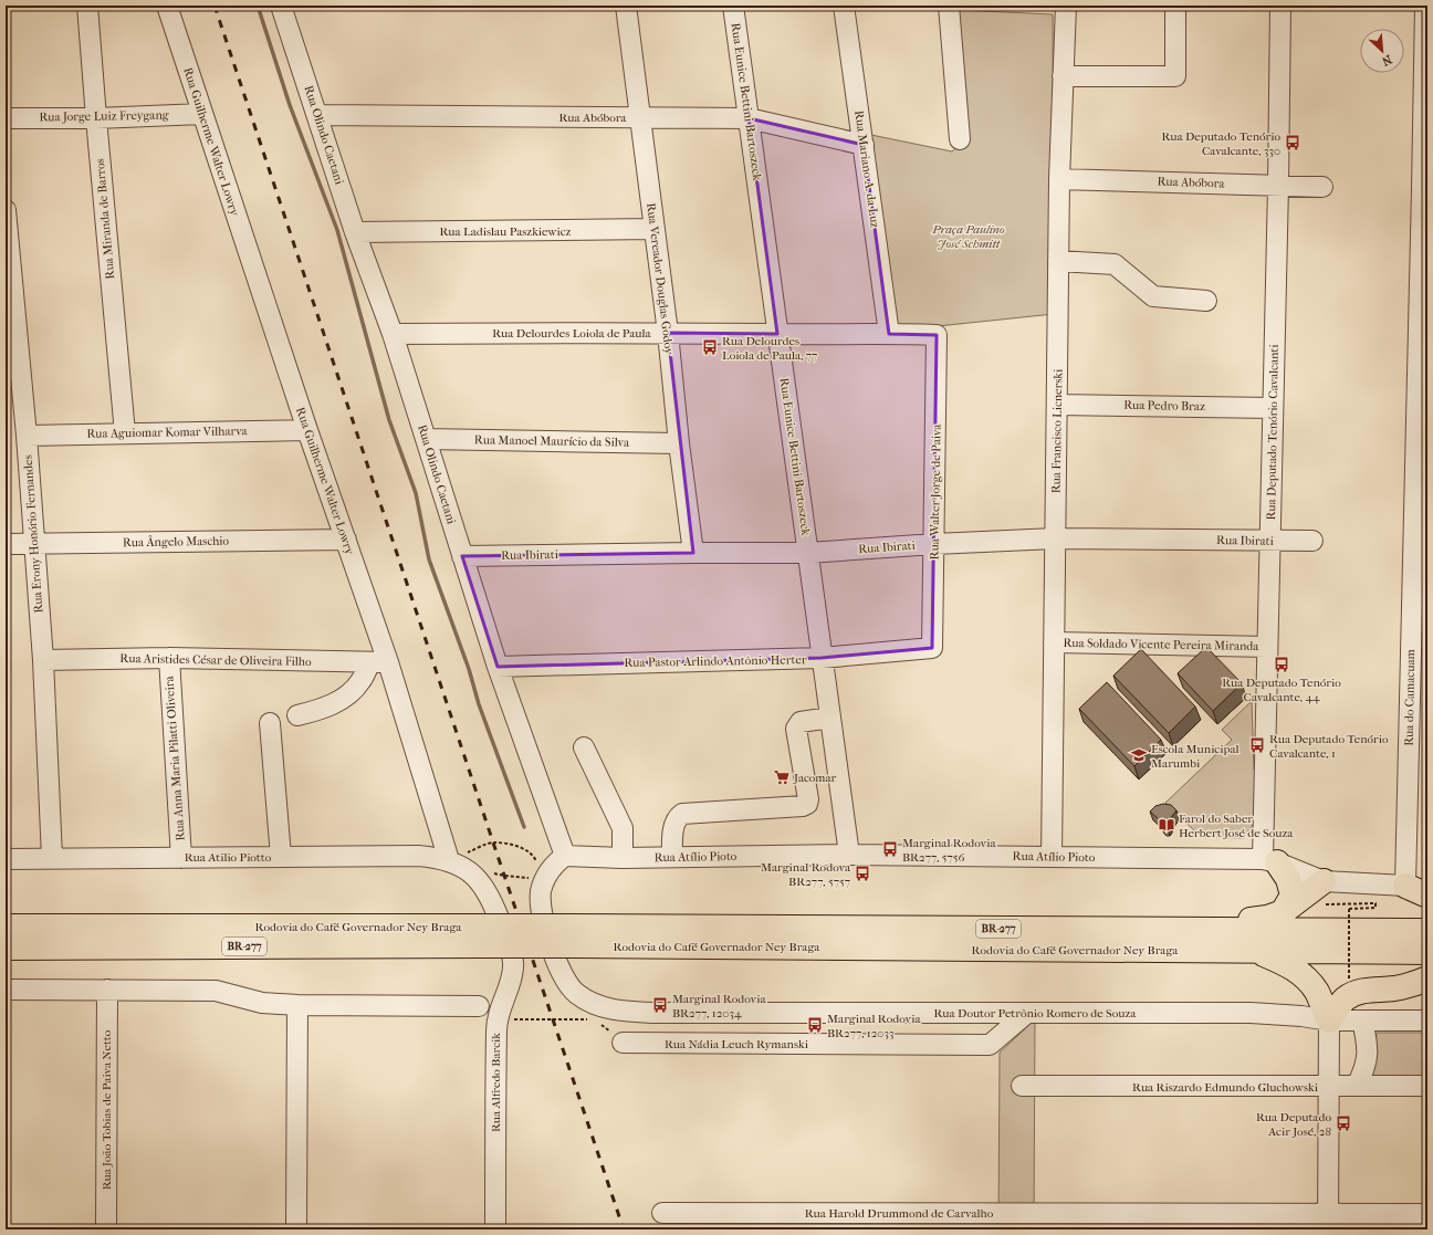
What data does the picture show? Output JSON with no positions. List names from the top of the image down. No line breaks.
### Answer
{"streets":{"highway":["Rodovia do Café Governador Ney Braga","BR-277"],"street":["Rua Eunice Bettini Bartoszeck","Rua Jorge Luiz Freygang","Rua Abóbora","Rua Olindo Caetani","Rua Guilherme Walter Lowry","Rua Mariano A. da Luz","Rua Miranda de Barros","Rua Ladislau Paszkiewicz","Rua Vereador Douglas Godoy","Rua Delourdes Loiola de Paula","Rua Pedro Braz","Rua Francisco Licnerski","Rua Aguiomar Komar Vilharva","Rua Deputado Tenório Cavalcanti","Rua Manoel Maurício da Silva","Rua Walter Jorge de Paiva","Rua Erony Honório Fernandes","Rua Ibirati","Rua Ângelo Maschio","Rua Soldado Vicente Pereira Miranda","Rua Aristides César de Oliveira Filho","Rua Pastor Arlindo Antônio Herter","Rua do Camacuam","Rua Anna Maria Pilatti Oliveira","Rua Atilio Piotto","Rua Atílio Pioto","Rua Doutor Petrônio Romero de Souza","Rua Nádia Leuch Rymanski","Rua Alfredo Barcik","Rua Riszardo Edmundo Gluchowski","Rua João Tobias de Paiva Netto","Rua Harold Drummond de Carvalho"]},"crossings":[["Rua Eunice Bettini Bartoszeck","Rua Abóbora"],["Rua Eunice Bettini Bartoszeck","Rua Delourdes Loiola de Paula"],["Rua Eunice Bettini Bartoszeck","Rua Ibirati"],["Rua Eunice Bettini Bartoszeck","Rua Pastor Arlindo Antônio Herter"],["Rua Eunice Bettini Bartoszeck","Rua Atílio Pioto"],["Rua Jorge Luiz Freygang","Rua Guilherme Walter Lowry"],["Rua Jorge Luiz Freygang","Rua Miranda de Barros"],["Rua Abóbora","Rua Olindo Caetani"],["Rua Abóbora","Rua Mariano A. da Luz"],["Rua Abóbora","Rua Vereador Douglas Godoy"],["Rua Abóbora","Rua Francisco Licnerski"],["Rua Abóbora","Rua Deputado Tenório Cavalcanti"],["Rua Olindo Caetani","Rua Ladislau Paszkiewicz"],["Rua Olindo Caetani","Rua Delourdes Loiola de Paula"],["Rua Olindo Caetani","Rua Manoel Maurício da Silva"],["Rua Olindo Caetani","Rua Ibirati"],["Rua Olindo Caetani","Rua Pastor Arlindo Antônio Herter"],["Rua Olindo Caetani","Rua Atílio Pioto"],["Rua Guilherme Walter Lowry","Rua Aguiomar Komar Vilharva"],["Rua Guilherme Walter Lowry","Rua Ângelo Maschio"],["Rua Guilherme Walter Lowry","Rua Aristides César de Oliveira Filho"],["Rua Guilherme Walter Lowry","Rua Atilio Piotto"],["Rua Guilherme Walter Lowry","Rua Alfredo Barcik"],["Rua Mariano A. da Luz","Rua Delourdes Loiola de Paula"],["Rua Miranda de Barros","Rua Aguiomar Komar Vilharva"],["Rua Ladislau Paszkiewicz","Rua Vereador Douglas Godoy"],["Rua Vereador Douglas Godoy","Rua Delourdes Loiola de Paula"],["Rua Vereador Douglas Godoy","Rua Manoel Maurício da Silva"],["Rua Vereador Douglas Godoy","Rua Ibirati"],["Rua Delourdes Loiola de Paula","Rua Walter Jorge de Paiva"],["Rua Pedro Braz","Rua Francisco Licnerski"],["Rua Pedro Braz","Rua Deputado Tenório Cavalcanti"],["Rua Francisco Licnerski","Rua Ibirati"],["Rua Francisco Licnerski","Rua Soldado Vicente Pereira Miranda"],["Rua Francisco Licnerski","Rua Atílio Pioto"],["Rua Aguiomar Komar Vilharva","Rua Erony Honório Fernandes"],["Rua Deputado Tenório Cavalcanti","Rua Ibirati"],["Rua Deputado Tenório Cavalcanti","Rua Soldado Vicente Pereira Miranda"],["Rua Deputado Tenório Cavalcanti","Rua Atílio Pioto"],["Rua Walter Jorge de Paiva","Rua Ibirati"],["Rua Walter Jorge de Paiva","Rua Pastor Arlindo Antônio Herter"],["Rua Erony Honório Fernandes","Rua Ângelo Maschio"],["Rua Erony Honório Fernandes","Rua Aristides César de Oliveira Filho"],["Rua Erony Honório Fernandes","Rua Atilio Piotto"],["Rua Aristides César de Oliveira Filho","Rua Anna Maria Pilatti Oliveira"],["Rua do Camacuam","Rua Atílio Pioto"],["Rua Anna Maria Pilatti Oliveira","Rua Atilio Piotto"],["Rua Atilio Piotto","Rua Alfredo Barcik"],["Rua Doutor Petrônio Romero de Souza","Rua Nádia Leuch Rymanski"]],"parks":["Praça Paulino José Schmitt"],"places":{"bus stop":["Rua Deputado Tenório Cavalcante, 330","Rua Delourdes Loiola de Paula, 77","Rua Deputado Tenório Cavalcante, 44","Rua Deputado Tenório Cavalcante, 1","Marginal Rodovia BR277, 5756","Marginal Rodova BR277, 5757","Marginal Rodovia BR277, 12034","Marginal Rodovia BR277, 12033","Rua Deputado Acir José, 28"],"school or university":["Escola Municipal Marumbi"],"supermarket":["Jacomar"],"library":["Farol do Saber Herbert José de Souza"]},"north":"bottom right"}
